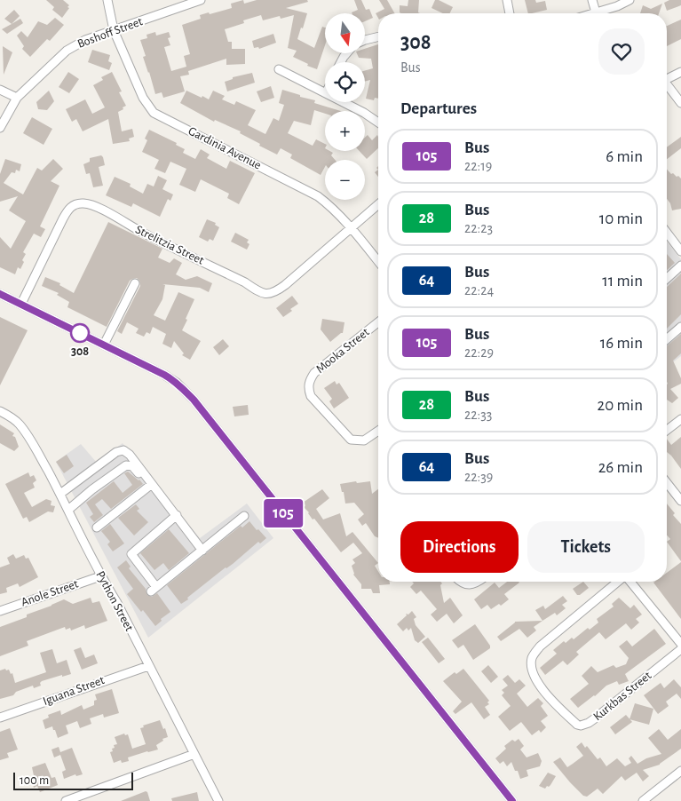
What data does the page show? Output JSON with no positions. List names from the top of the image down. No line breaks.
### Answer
{"streets":{"street":["Boshoff Street","Gardinia Avenue","Strelitzia Street","Mooka Street","Anole Street","Python Street","Iguana Street","Kurkbas Street"]},"crossings":[["Boshoff Street","Gardinia Avenue"],["Gardinia Avenue","Strelitzia Street"],["Anole Street","Python Street"],["Python Street","Iguana Street"]],"places":["308"],"lines":["bus line 105"],"scale_bar":"100 m","north":"bottom","page":{"on_map":"105","map_buttons":["+","−"],"heading":[["308","Bus"],"Departures"],"list":[{"mark":"105","name":"Bus","note":"22:19","value":"6 min"},{"mark":"28","name":"Bus","note":"22:23","value":"10 min"},{"mark":"64","name":"Bus","note":"22:24","value":"11 min"},{"mark":"105","name":"Bus","note":"22:29","value":"16 min"},{"mark":"28","name":"Bus","note":"22:33","value":"20 min"},{"mark":"64","name":"Bus","note":"22:39","value":"26 min"}],"buttons":["Directions","Tickets"],"scale":"100 m"}}
